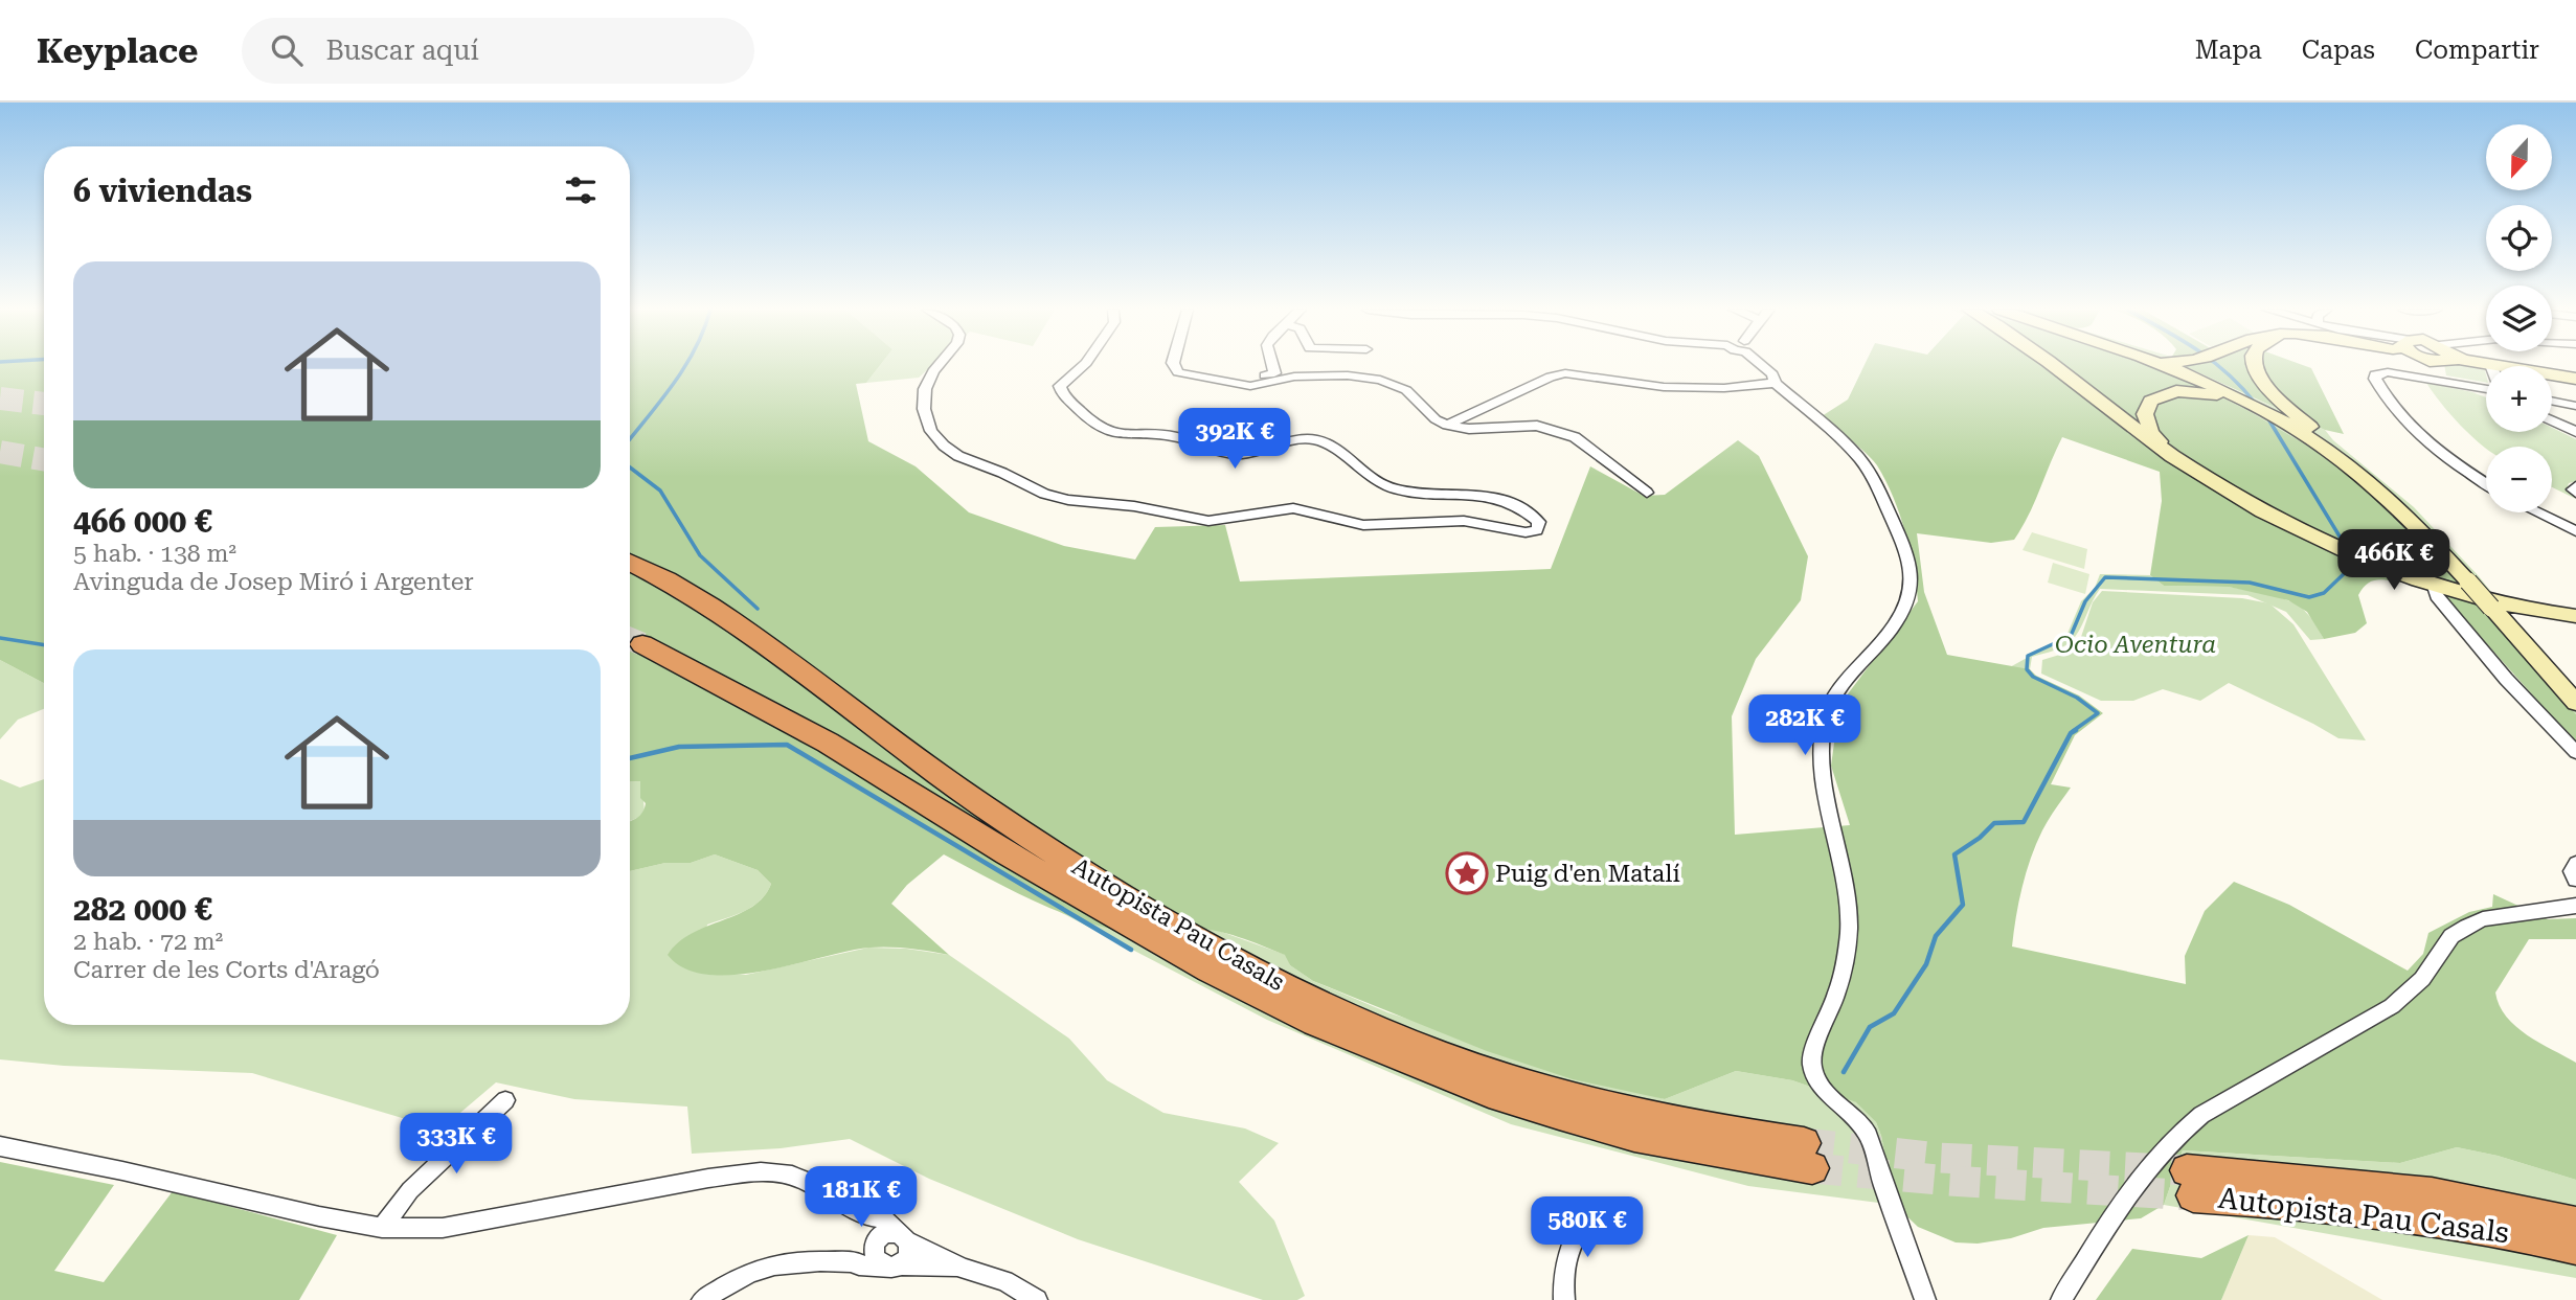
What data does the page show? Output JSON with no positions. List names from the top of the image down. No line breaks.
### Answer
{"streets":{"highway":["Autopista Pau Casals"]},"parks":["Ocio Aventura"],"places":{"place":["Puig d'en Matalí"]},"north":"bottom","page":{"header":"Keyplace","search":"Buscar aquí","nav":["Mapa","Capas","Compartir"],"map_buttons":["+","−"],"heading":"6 viviendas","list":[{"name":"466 000 €","note":"5 hab. · 138 m² · Avinguda de Josep Miró i Argenter"},{"name":"282 000 €","note":"2 hab. · 72 m² · Carrer de les Corts d'Aragó"}],"price":["392K €","466K €","282K €","333K €","181K €","580K €"]}}
